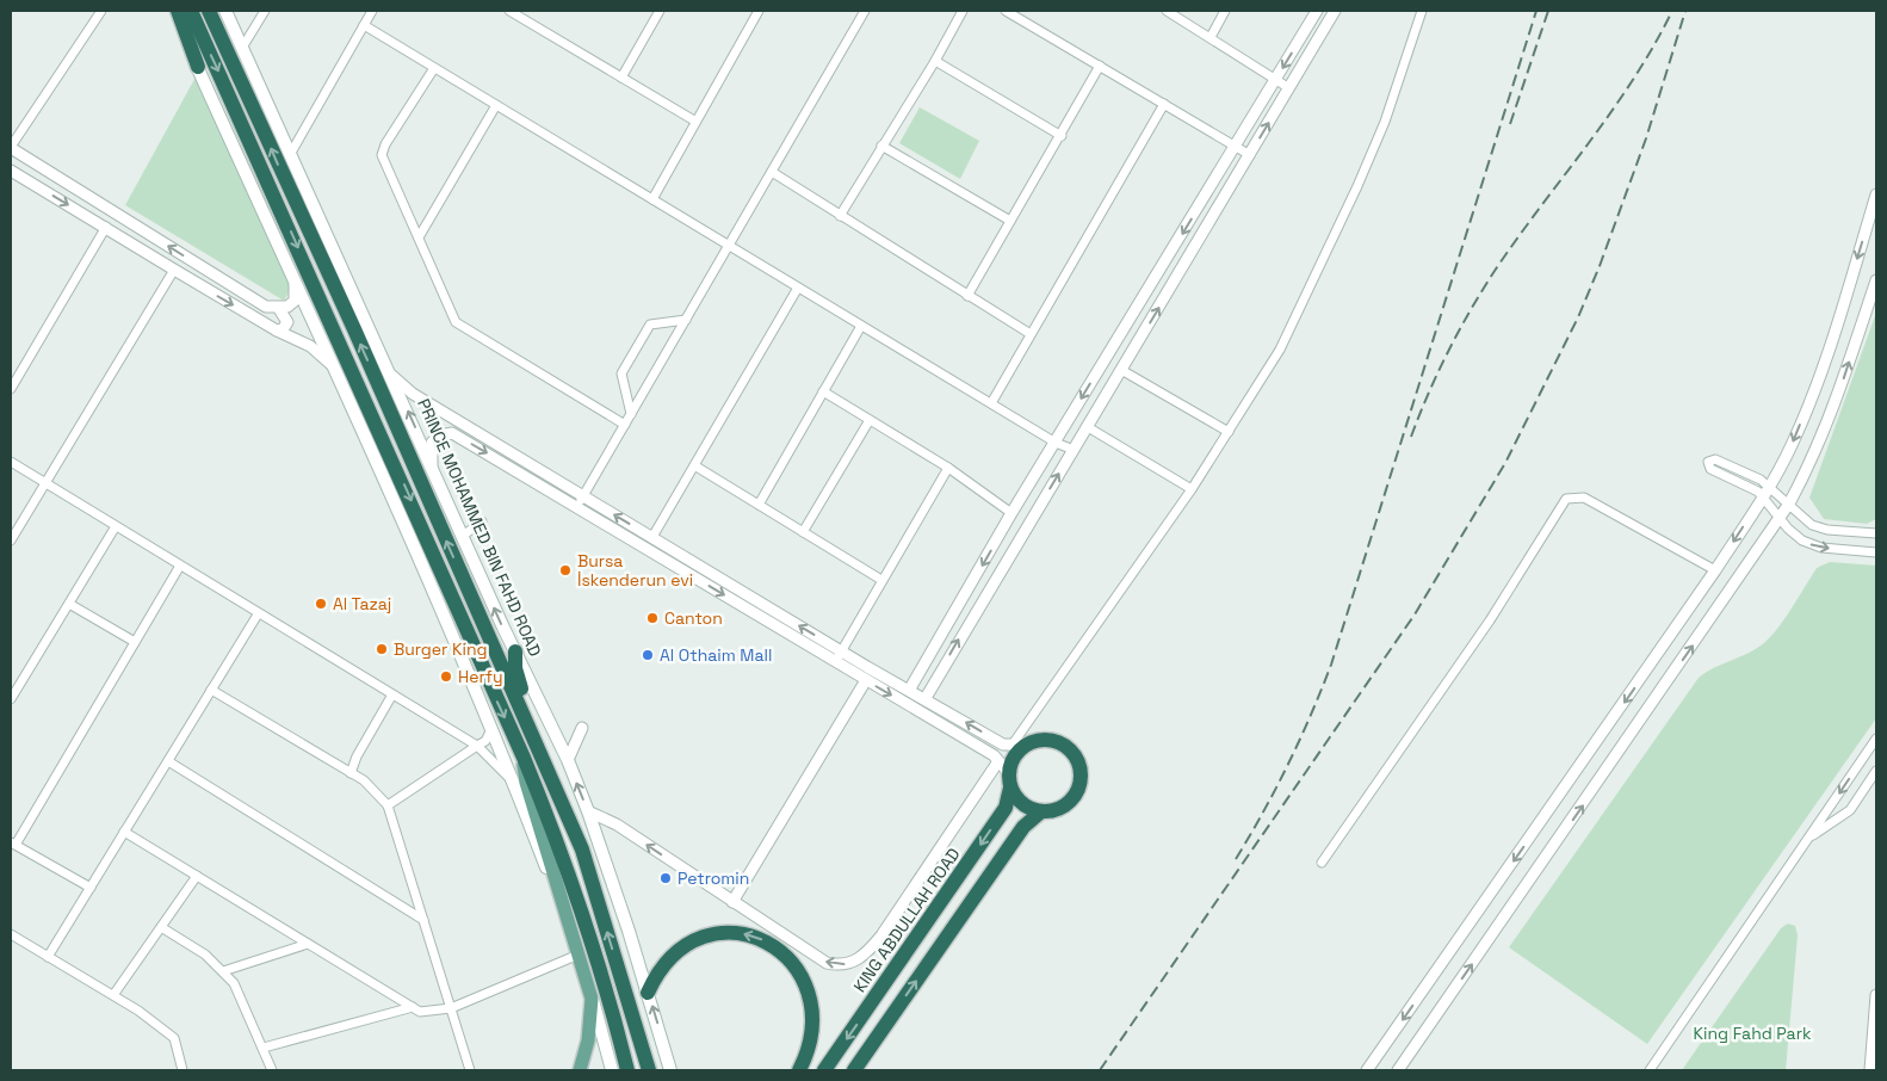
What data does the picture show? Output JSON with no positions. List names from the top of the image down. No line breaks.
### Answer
{"streets":{"highway":["KING ABDULLAH ROAD"],"main road":["PRINCE MOHAMMED BIN FAHD ROAD"]},"parks":["King Fahd Park"],"places":["Bursa İskenderun evi","Al Tazaj","Canton","Burger King","Al Othaim Mall","Herfy","Petromin"]}
